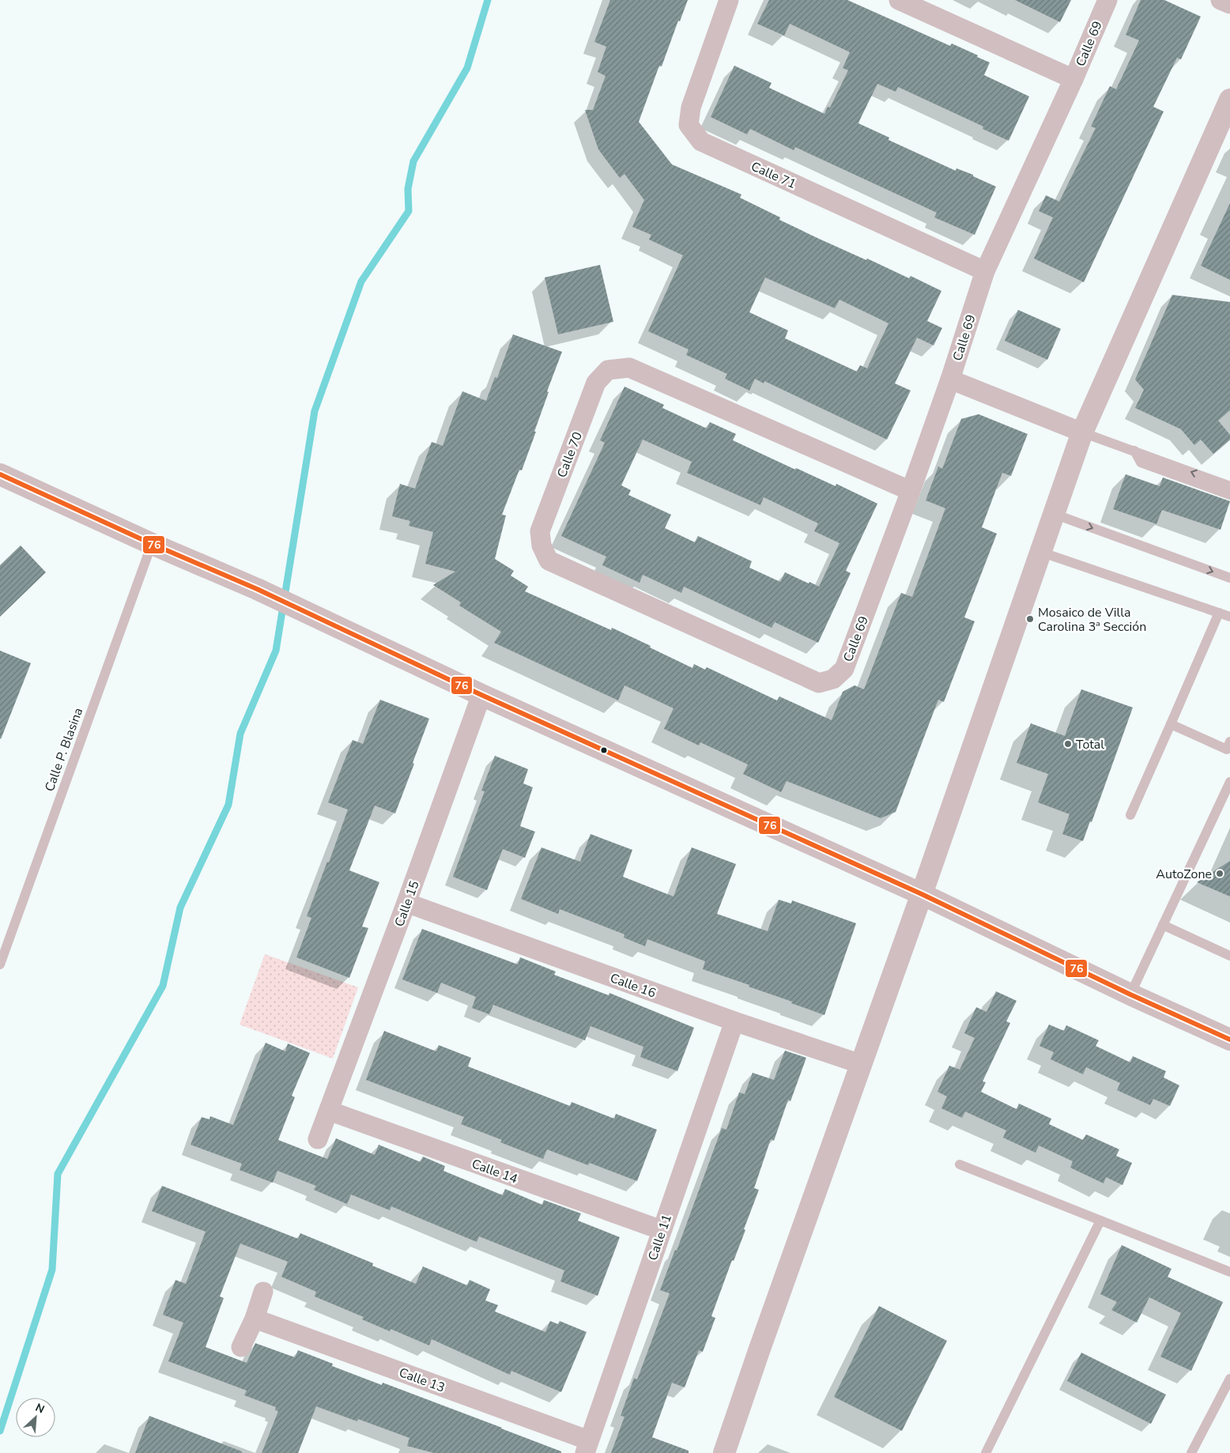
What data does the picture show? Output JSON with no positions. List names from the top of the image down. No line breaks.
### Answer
{"streets":{"street":["Calle 69","Calle 71","Calle 70","Calle 15","Calle 16","Calle 14","Calle 11","Calle 13"],"lane":["Calle P. Blasina"]},"crossings":[["Calle 69","Calle 71"],["Calle 69","Calle 70"],["Calle 15","Calle 16"],["Calle 15","Calle 14"],["Calle 16","Calle 11"],["Calle 14","Calle 11"],["Calle 11","Calle 13"]],"places":["Mosaico de Villa Carolina 3ª Sección","Total","AutoZone"],"lines":["transit line 76"],"north":"top right"}
